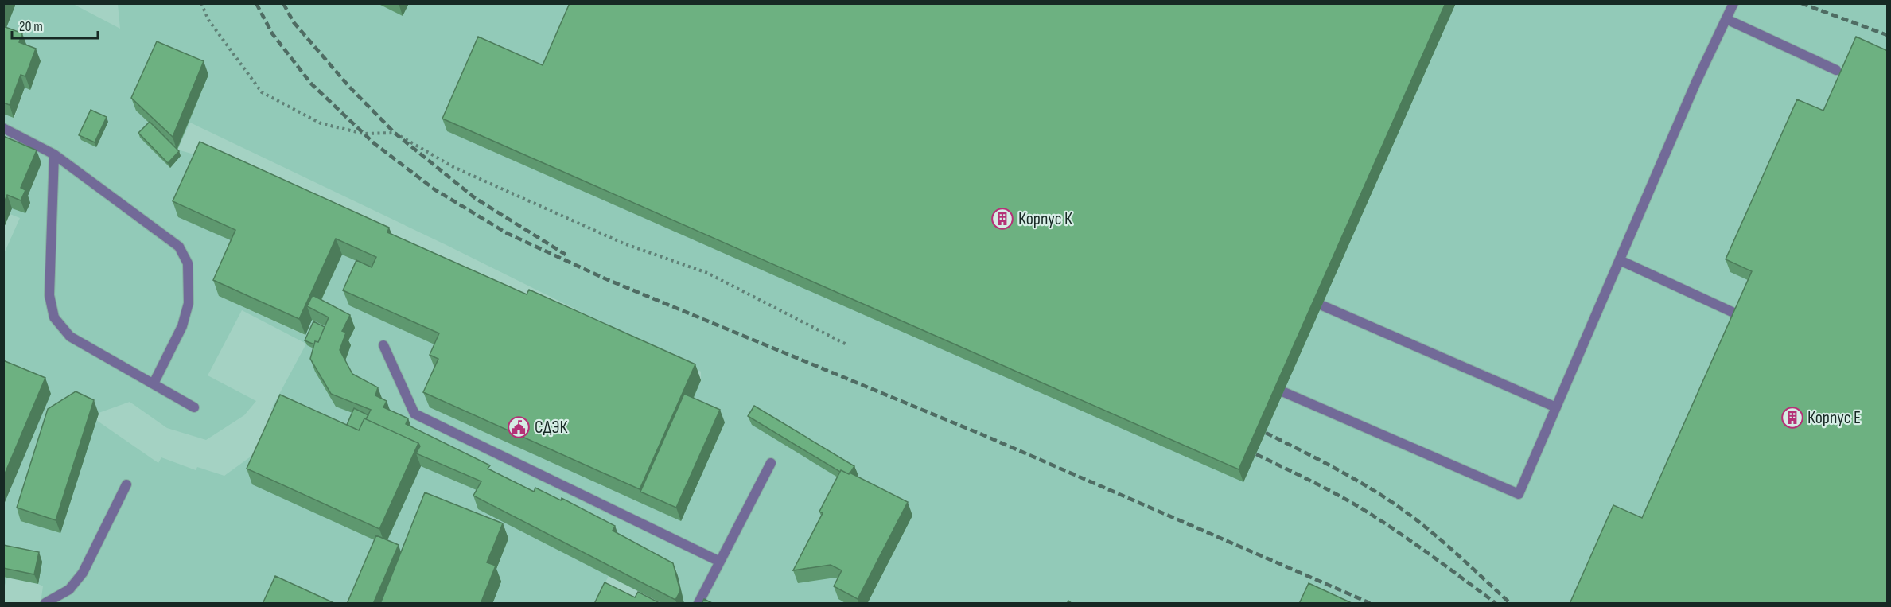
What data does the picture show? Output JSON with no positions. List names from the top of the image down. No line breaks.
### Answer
{"places":{"building":["Корпус К","Корпус Е"],"public building":["СДЭК"]},"scale_bar":"20 m"}
